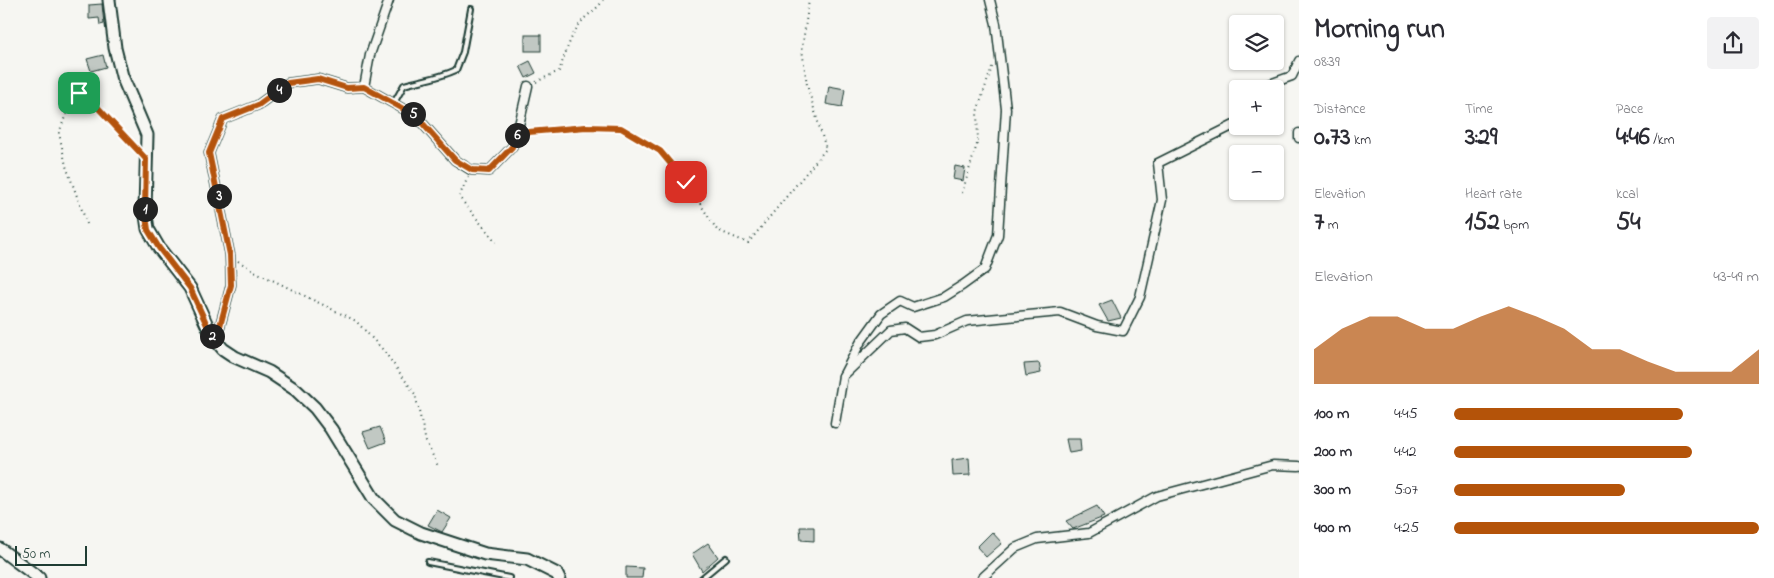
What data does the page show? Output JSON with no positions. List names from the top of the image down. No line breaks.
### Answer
{"scale_bar":"50 m","page":{"heading":["Morning run","08:39"],"map_buttons":["+","−"],"pins":["4","5","6","3","1","2"],"stats":[["Distance","0.73 km"],["Time","3:29"],["Pace","4:46 /km"],["Elevation","7 m"],["Heart rate","152 bpm"],["kcal","54"]],"chart":["Elevation","43–49 m"],"list":[{"name":"100 m","note":"4:45"},{"name":"200 m","note":"4:42"},{"name":"300 m","note":"5:07"},{"name":"400 m","note":"4:25"}],"scale":"50 m"}}
